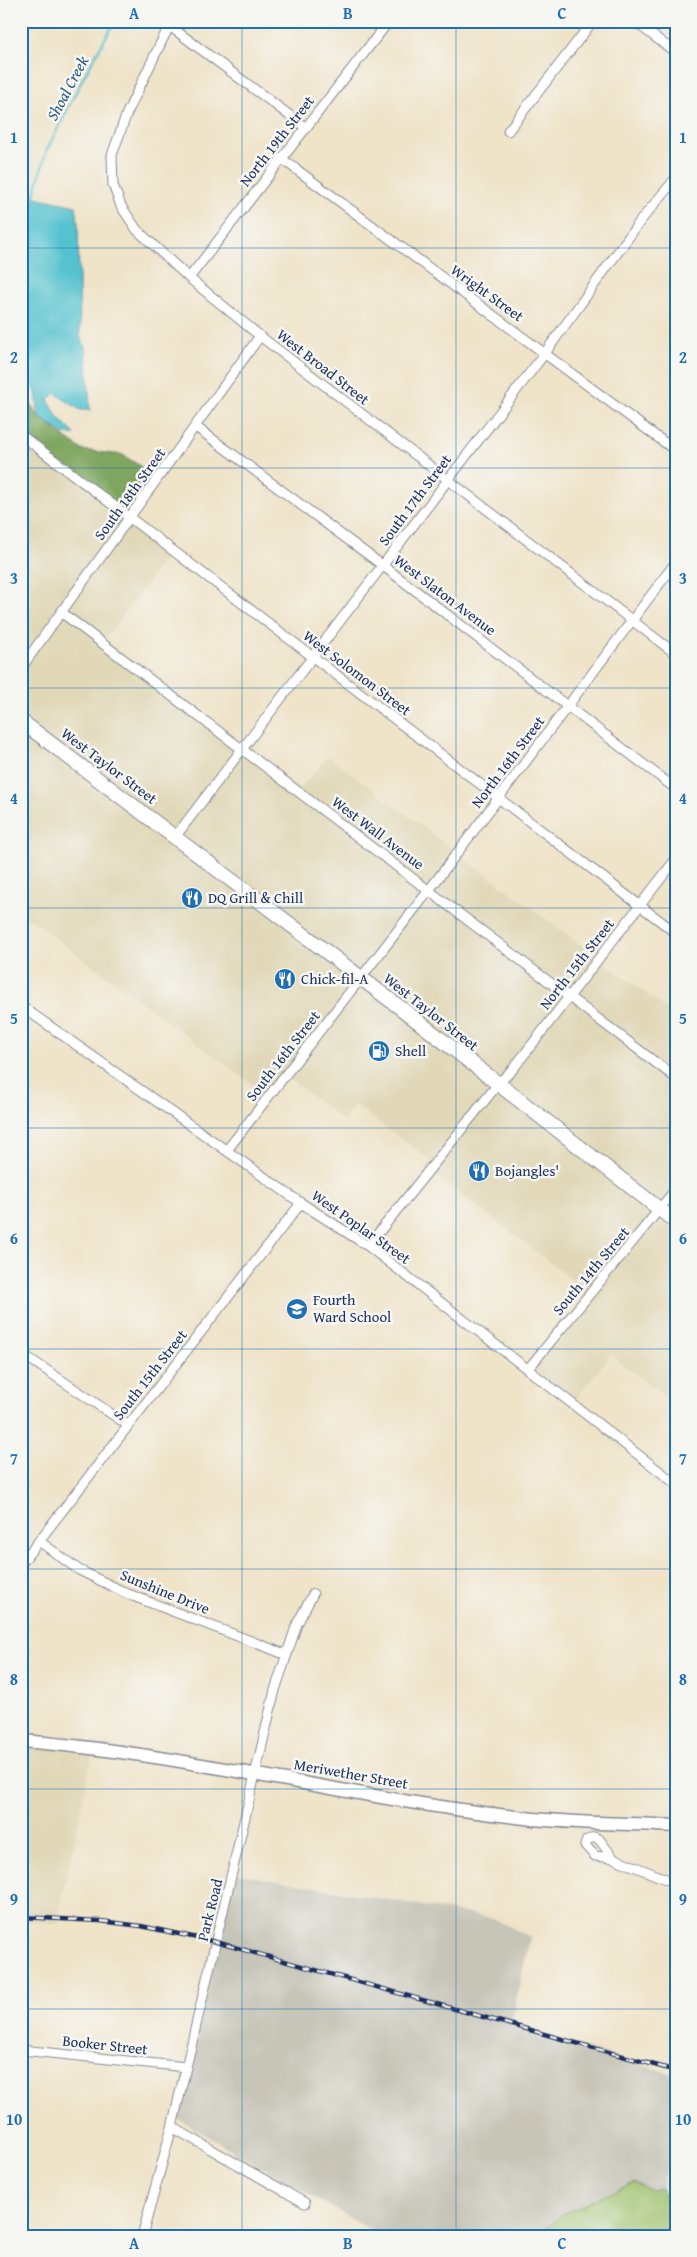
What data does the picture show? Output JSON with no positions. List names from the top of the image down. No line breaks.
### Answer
{"streets":{"main road":["West Taylor Street"],"street":["North 19th Street","Wright Street","West Broad Street","South 18th Street","South 17th Street","West Slaton Avenue","West Solomon Street","North 16th Street","West Wall Avenue","North 15th Street","South 16th Street","West Poplar Street","South 14th Street","South 15th Street","Sunshine Drive","Meriwether Street","Park Road","Booker Street"]},"crossings":[["North 19th Street","Wright Street"],["North 19th Street","West Broad Street"],["Wright Street","South 17th Street"],["West Broad Street","South 18th Street"],["West Broad Street","South 17th Street"],["West Broad Street","North 16th Street"],["South 18th Street","West Slaton Avenue"],["South 18th Street","West Solomon Street"],["South 18th Street","West Wall Avenue"],["South 17th Street","West Slaton Avenue"],["South 17th Street","West Solomon Street"],["South 17th Street","West Taylor Street"],["South 17th Street","West Wall Avenue"],["West Slaton Avenue","North 16th Street"],["West Solomon Street","North 16th Street"],["West Solomon Street","North 15th Street"],["North 16th Street","West Taylor Street"],["North 16th Street","West Wall Avenue"],["North 16th Street","South 16th Street"],["West Taylor Street","North 15th Street"],["West Taylor Street","South 16th Street"],["West Taylor Street","South 14th Street"],["West Wall Avenue","North 15th Street"],["South 16th Street","West Poplar Street"],["West Poplar Street","South 14th Street"],["West Poplar Street","South 15th Street"],["South 15th Street","Sunshine Drive"],["Sunshine Drive","Park Road"],["Meriwether Street","Park Road"],["Park Road","Booker Street"]],"water":["Shoal Creek"],"places":{"restaurant":["DQ Grill & Chill","Chick-fil-A","Bojangles'"],"fuel station":["Shell"],"school or university":["Fourth Ward School"]},"grid":{"columns":["A","B","C"],"rows":["1","2","3","4","5","6","7","8","9","10"]}}
